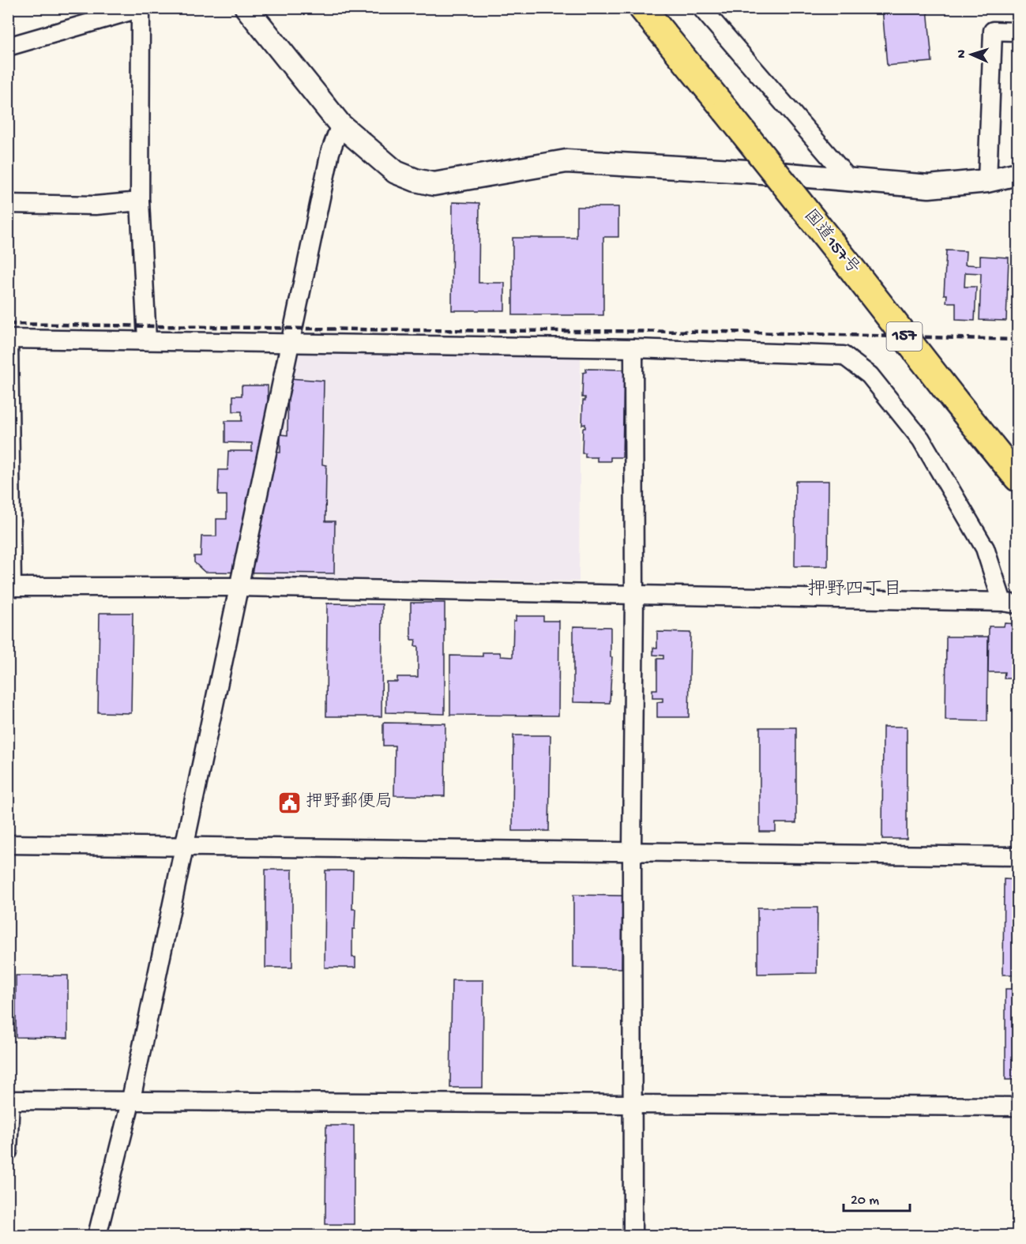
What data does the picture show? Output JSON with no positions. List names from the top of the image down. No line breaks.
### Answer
{"streets":{"highway":["国道157号","157"]},"districts":["押野四丁目"],"places":{"public building":["押野郵便局"]},"scale_bar":"20 m","north":"left"}
